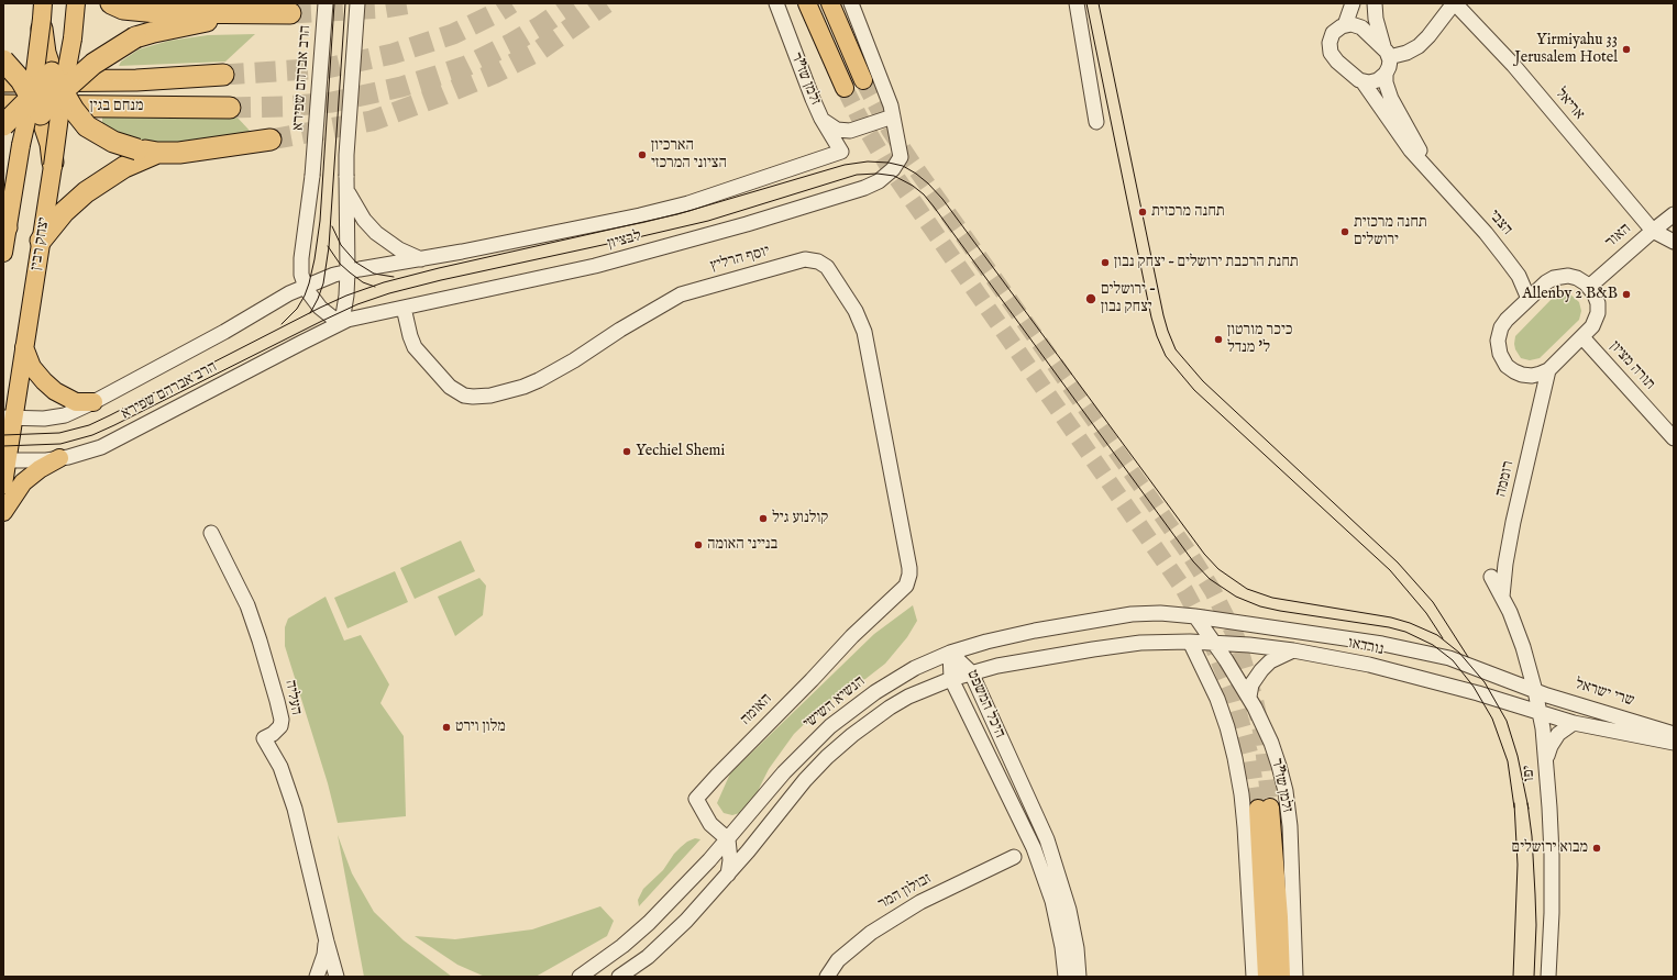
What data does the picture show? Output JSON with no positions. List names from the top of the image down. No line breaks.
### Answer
{"streets":{"highway":["מנחם בגין"],"main road":["זלמן שז\"ר","יצחק רבין"],"street":["הרב אברהם שפירא","אריאל","הצבי","האור","לבציון","יוסף הרליץ","תורה מציון","רוממה","נורדאו","שרי ישראל","העליה","הנשיא השישי","היכל המשפט","האומה","יפו","זבולון המר"]},"crossings":[["הרב אברהם שפירא","לבציון"],["הרב אברהם שפירא","יצחק רבין"],["זלמן שז\"ר","לבציון"],["זלמן שז\"ר","נורדאו"],["זלמן שז\"ר","הנשיא השישי"],["אריאל","האור"],["הצבי","האור"],["הצבי","תורה מציון"],["הצבי","רוממה"],["האור","תורה מציון"],["האור","רוממה"],["לבציון","יוסף הרליץ"],["יוסף הרליץ","האומה"],["תורה מציון","רוממה"],["רוממה","יפו"],["נורדאו","שרי ישראל"],["נורדאו","הנשיא השישי"],["נורדאו","יפו"],["שרי ישראל","יפו"],["הנשיא השישי","היכל המשפט"],["הנשיא השישי","האומה"]],"places":["Yirmiyahu 33 Jerusalem Hotel","הארכיון הציוני המרכזי","תחנה מרכזית","תחנה מרכזית ירושלים","תחנת הרכבת ירושלים – יצחק נבון","Allenby 2 B&B","ירושלים - יצחק נבון","כיכר מורטון ל' מנדל","Yechiel Shemi","קולנוע גיל","בנייני האומה","מלון וירט","מבוא ירושלים"]}
